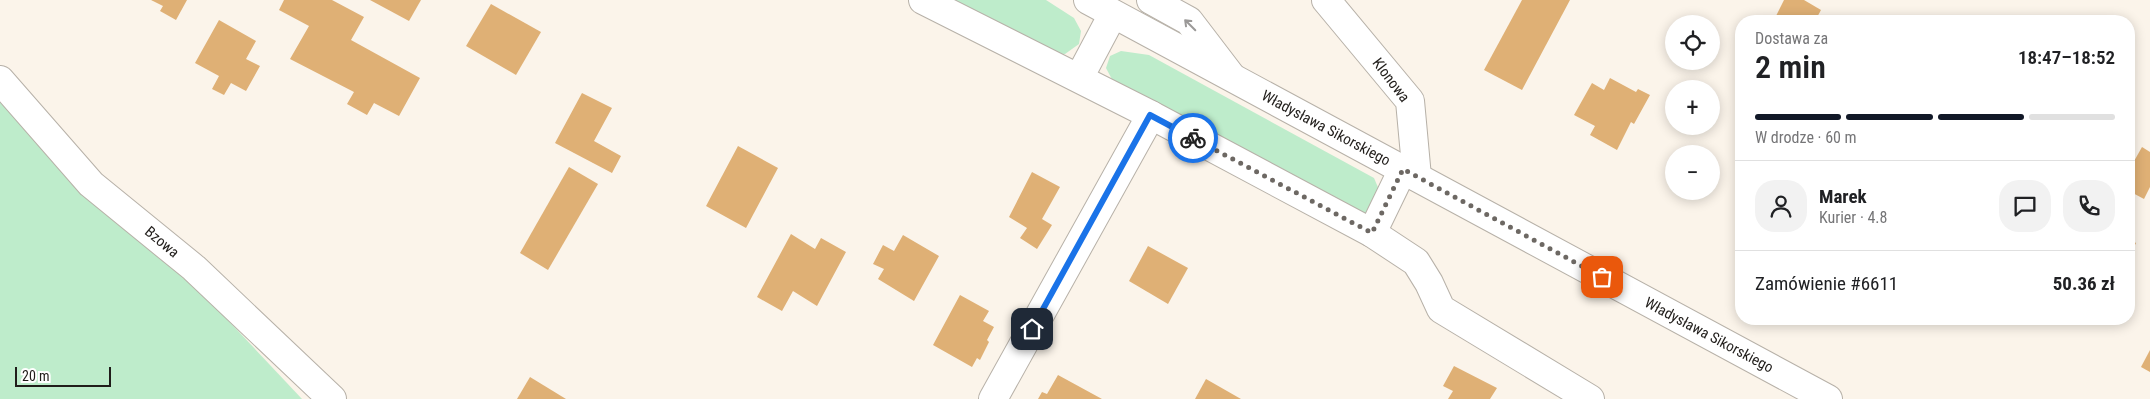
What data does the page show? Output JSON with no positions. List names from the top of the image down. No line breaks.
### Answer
{"streets":{"street":["Klonowa","Władysława Sikorskiego","Bzowa"]},"crossings":[["Klonowa","Władysława Sikorskiego"]],"scale_bar":"20 m","page":{"map_buttons":["+","−"],"heading":["2 min","Dostawa za","18:47–18:52"],"panel":["Marek","Kurier · 4.8","Zamówienie #6611","50.36 zł"],"bar":"W drodze · 60 m","scale":"20 m"}}
